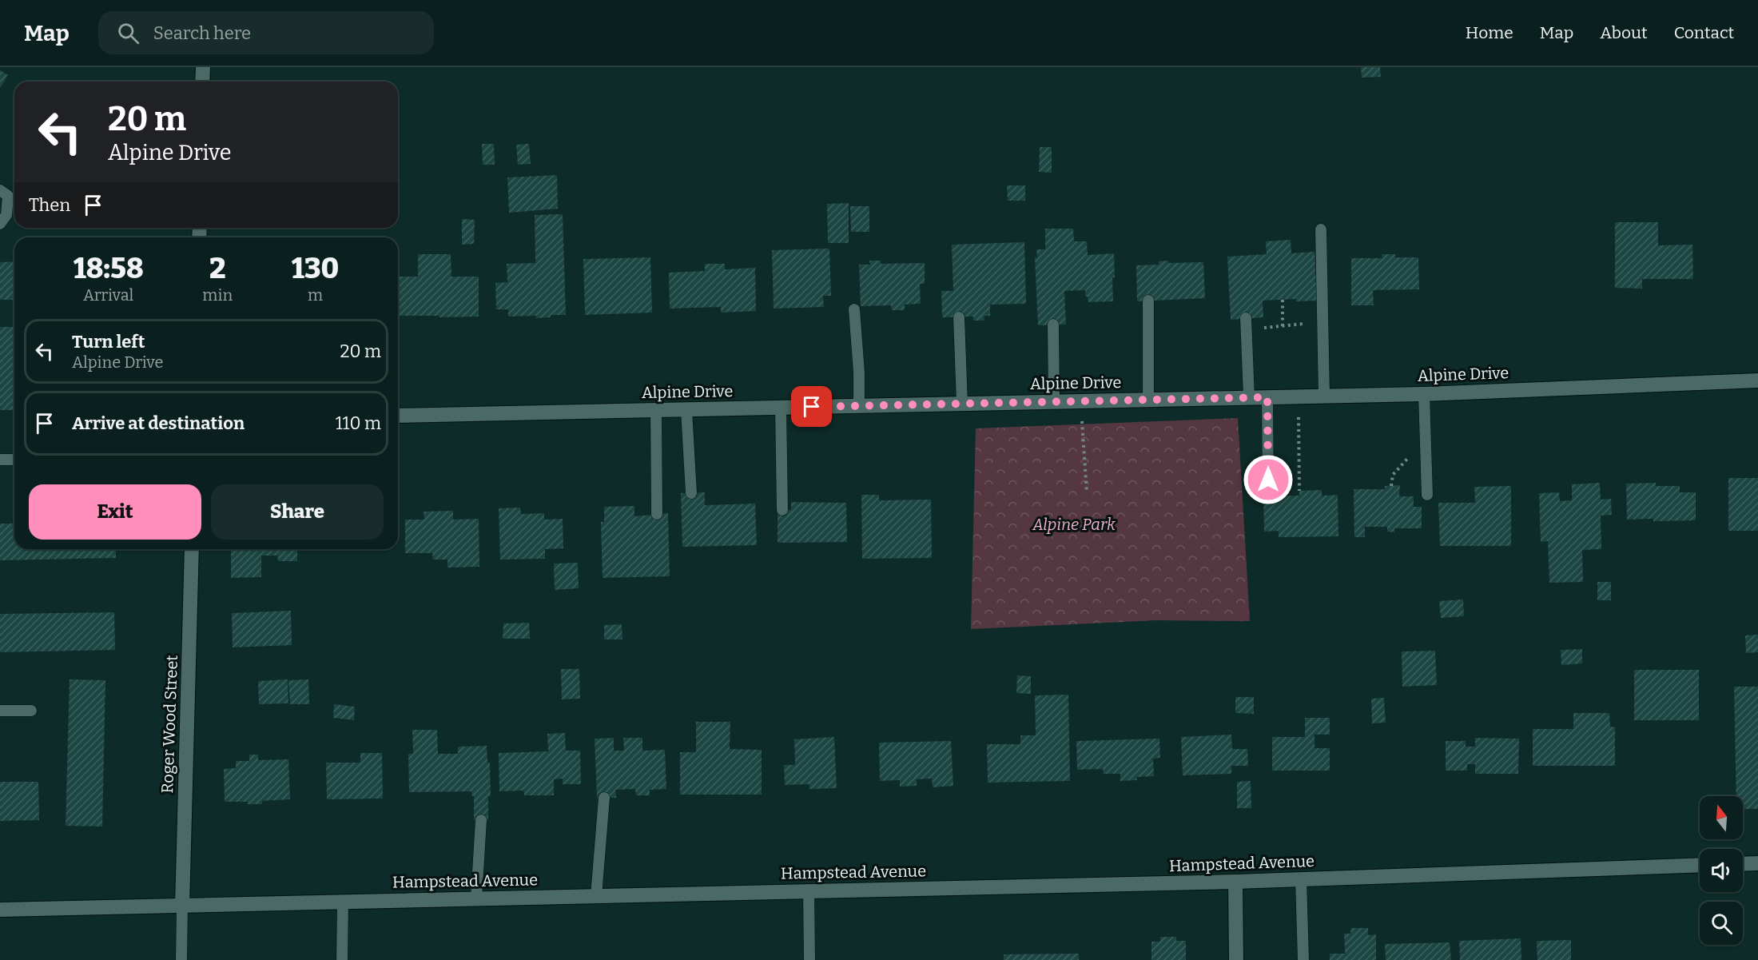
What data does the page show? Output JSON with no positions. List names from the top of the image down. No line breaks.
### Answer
{"streets":{"street":["Alpine Drive","Roger Wood Street","Hampstead Avenue"]},"crossings":[["Roger Wood Street","Hampstead Avenue"]],"parks":["Alpine Park"],"north":"top","page":{"header":"Map","search":"Search here","nav":["Home","Map","About","Contact"],"turn":["20 m","Alpine Drive"],"then":"Then","eta":["18:58","Arrival","2","min","130","m"],"list":[{"name":"Turn left","note":"Alpine Drive","value":"20 m"},{"name":"Arrive at destination","value":"110 m"}],"buttons":["Exit","Share"]}}
